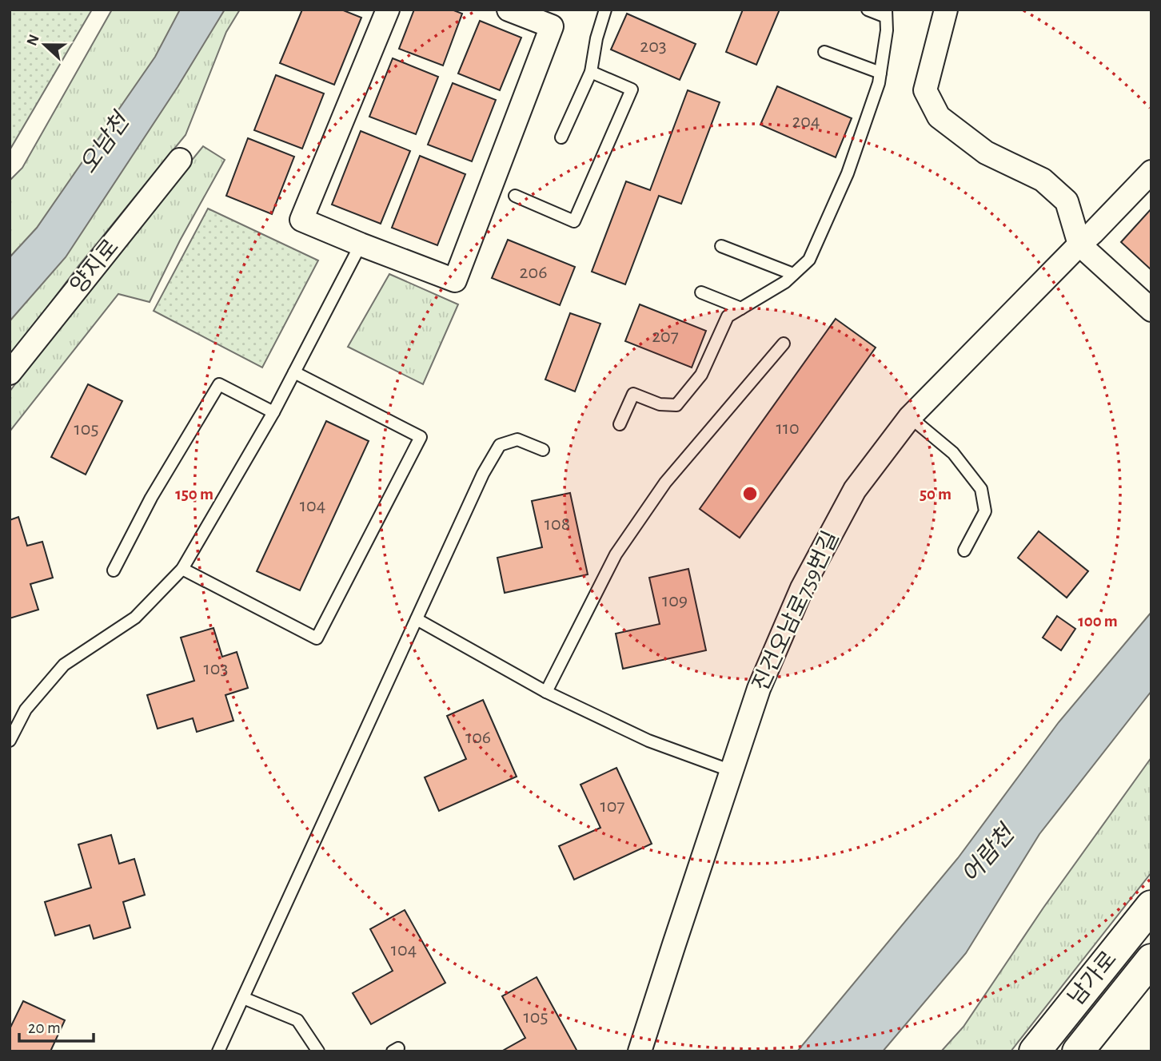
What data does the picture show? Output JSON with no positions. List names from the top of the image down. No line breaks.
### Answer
{"streets":{"main road":["남가로"],"street":["양지로","진건오남로759번길"]},"water":["오남천","어람천"],"house_numbers":["203","204","206","207","110","105","104","108","109","103","106","107","104","105"],"scale_bar":"20 m","north":"left","rings":["50 m","150 m","100 m"]}
